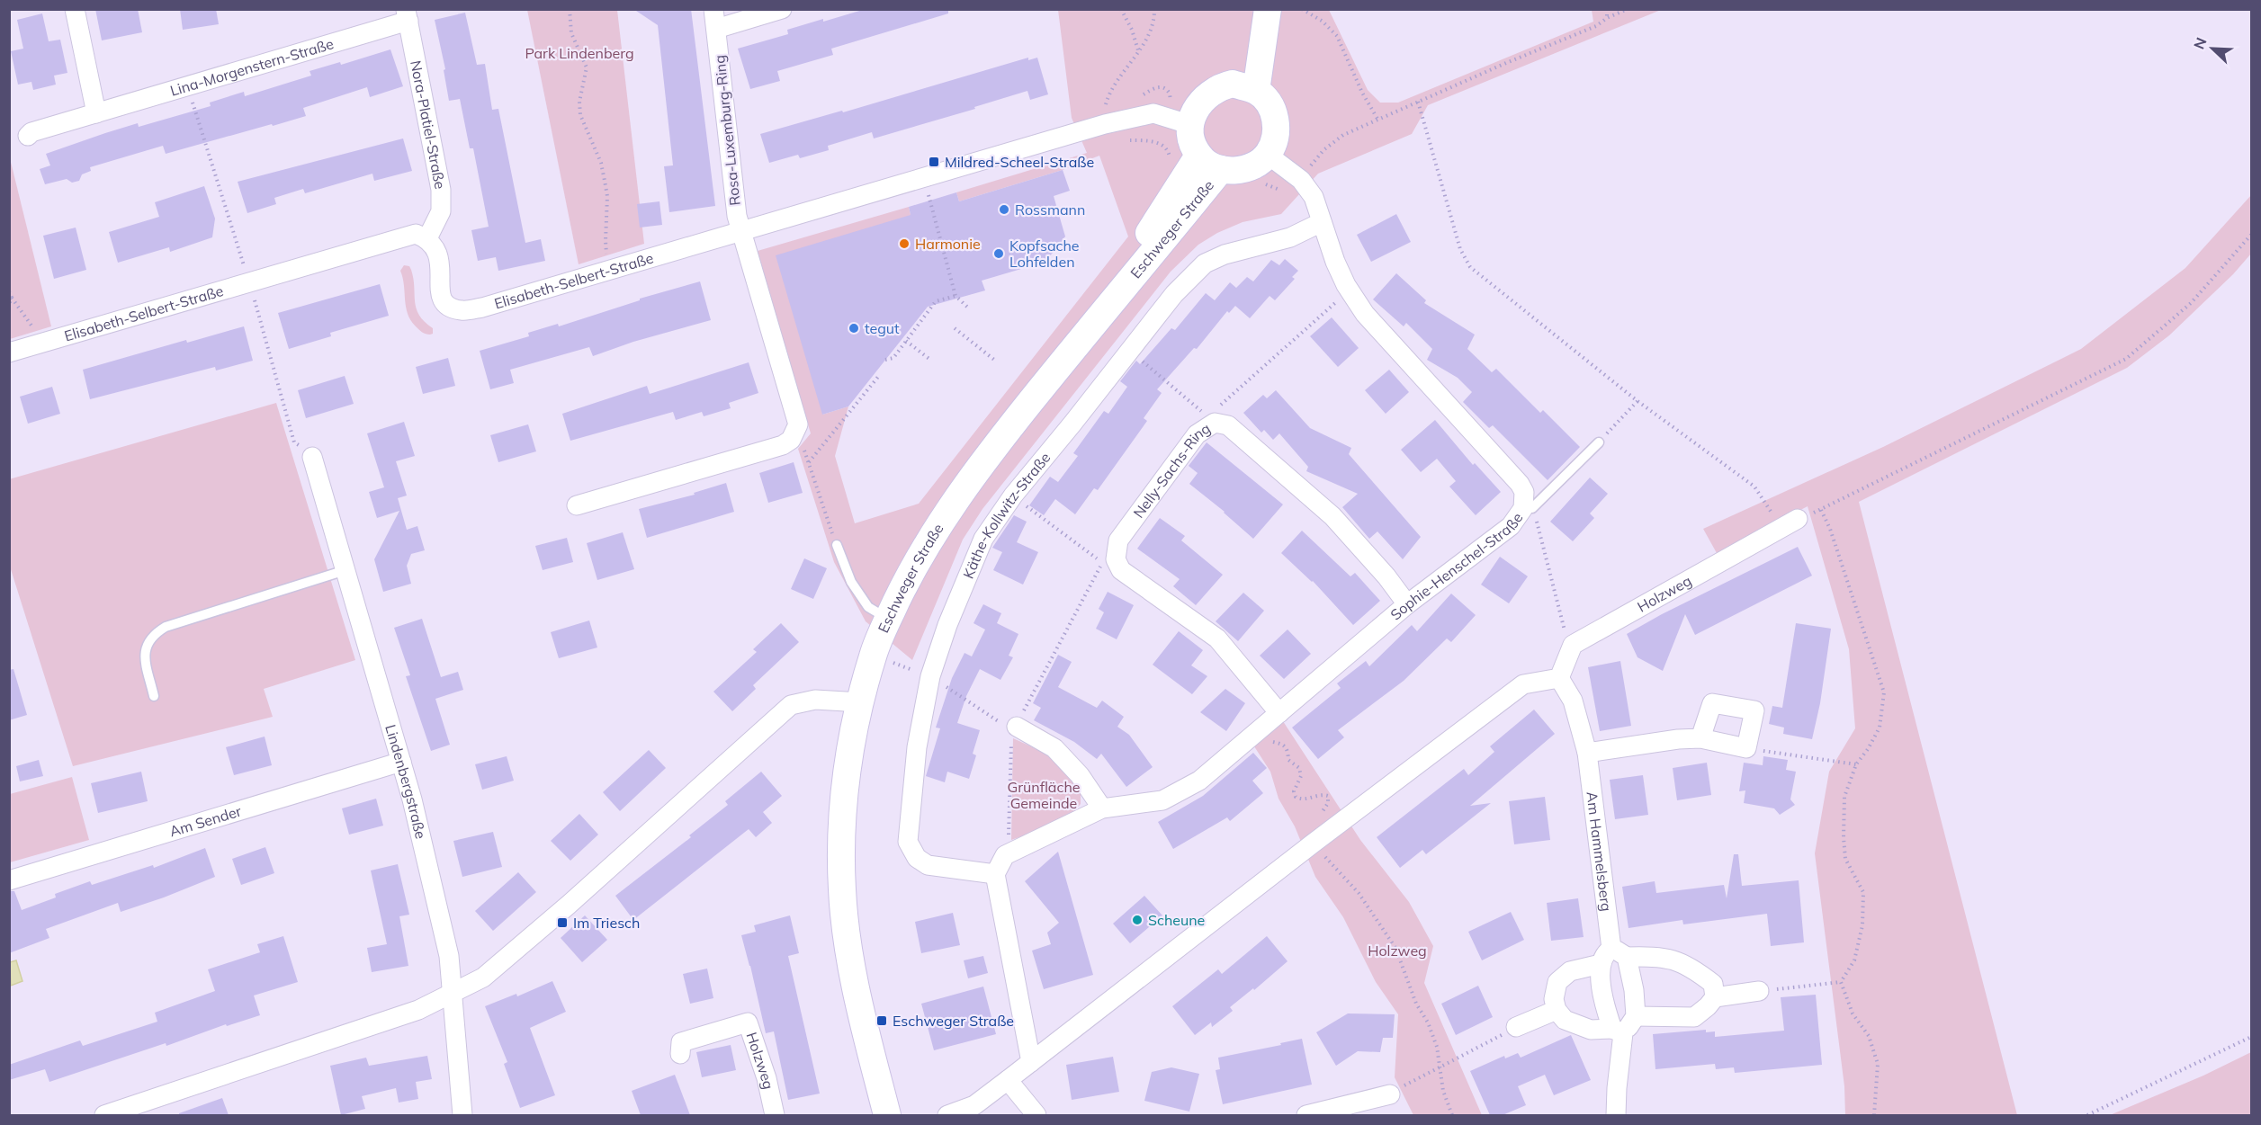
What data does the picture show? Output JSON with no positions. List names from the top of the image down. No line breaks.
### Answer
{"streets":{"main road":["Eschweger Straße"],"street":["Lina-Morgenstern-Straße","Nora-Platiel-Straße","Rosa-Luxemburg-Ring","Elisabeth-Selbert-Straße","Nelly-Sachs-Ring","Käthe-Kollwitz-Straße","Sophie-Henschel-Straße","Holzweg","Lindenbergstraße","Am Sender","Am Hammelsberg"]},"crossings":[["Lina-Morgenstern-Straße","Nora-Platiel-Straße"],["Nora-Platiel-Straße","Elisabeth-Selbert-Straße"],["Rosa-Luxemburg-Ring","Elisabeth-Selbert-Straße"],["Eschweger Straße","Elisabeth-Selbert-Straße"],["Eschweger Straße","Sophie-Henschel-Straße"],["Elisabeth-Selbert-Straße","Sophie-Henschel-Straße"],["Nelly-Sachs-Ring","Sophie-Henschel-Straße"],["Käthe-Kollwitz-Straße","Sophie-Henschel-Straße"],["Lindenbergstraße","Am Sender"]],"parks":["Park Lindenberg","Grünfläche Gemeinde","Holzweg"],"places":{"transit":["Mildred-Scheel-Straße","Im Triesch","Eschweger Straße"],"other":["Rossmann","Harmonie","Kopfsache Lohfelden","tegut","Scheune"]},"north":"top left"}
